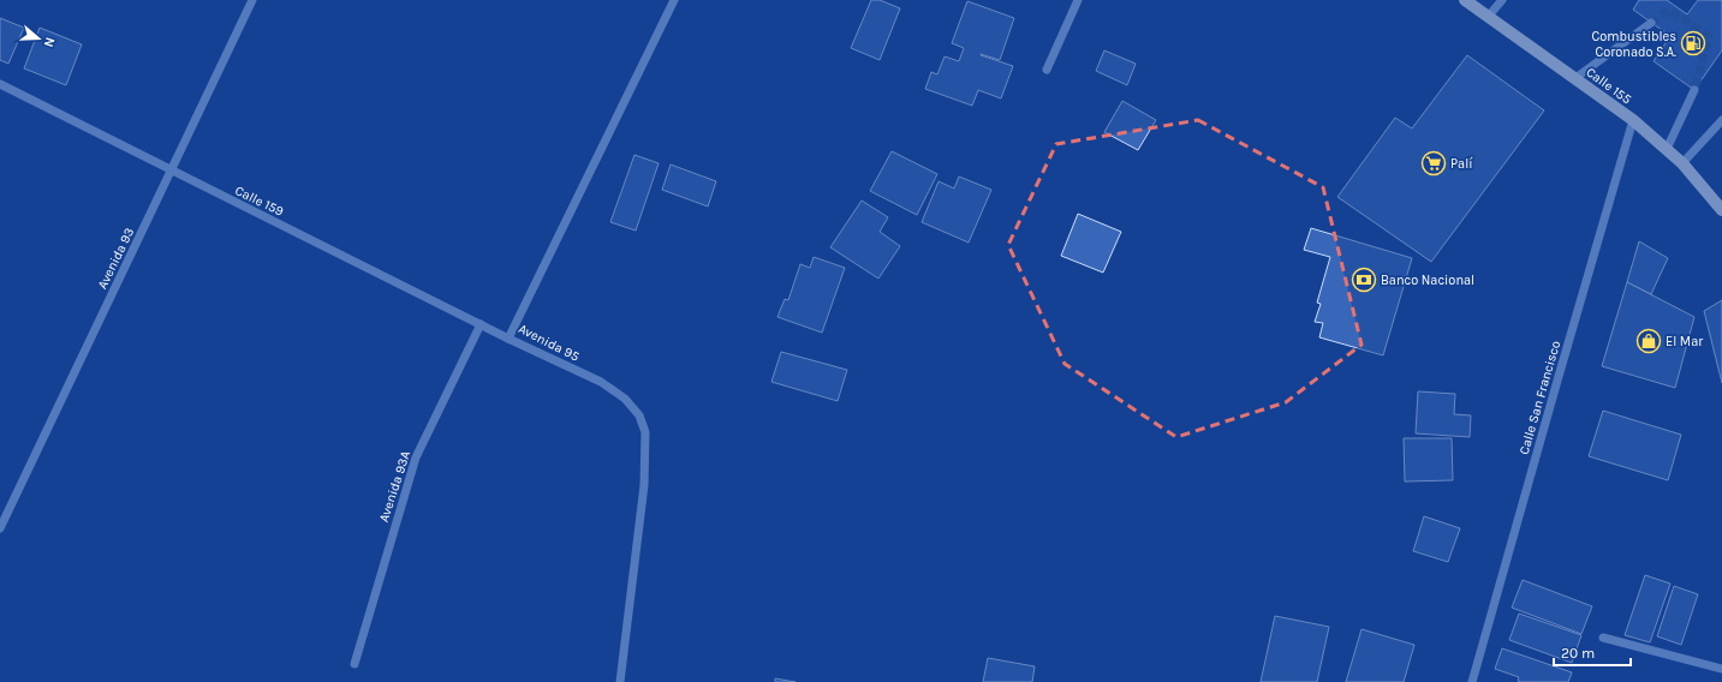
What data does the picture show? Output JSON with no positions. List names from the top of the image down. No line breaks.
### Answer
{"streets":{"main road":["Calle 155"],"street":["Calle 159","Avenida 93","Avenida 95","Calle San Francisco","Avenida 93A"]},"crossings":[["Calle 155","Calle San Francisco"],["Calle 159","Avenida 93"],["Calle 159","Avenida 95"],["Calle 159","Avenida 93A"]],"places":{"fuel station":["Combustibles Coronado S.A."],"supermarket":["Palí"],"bank":["Banco Nacional"],"shop":["El Mar"]},"scale_bar":"20 m","north":"right"}
